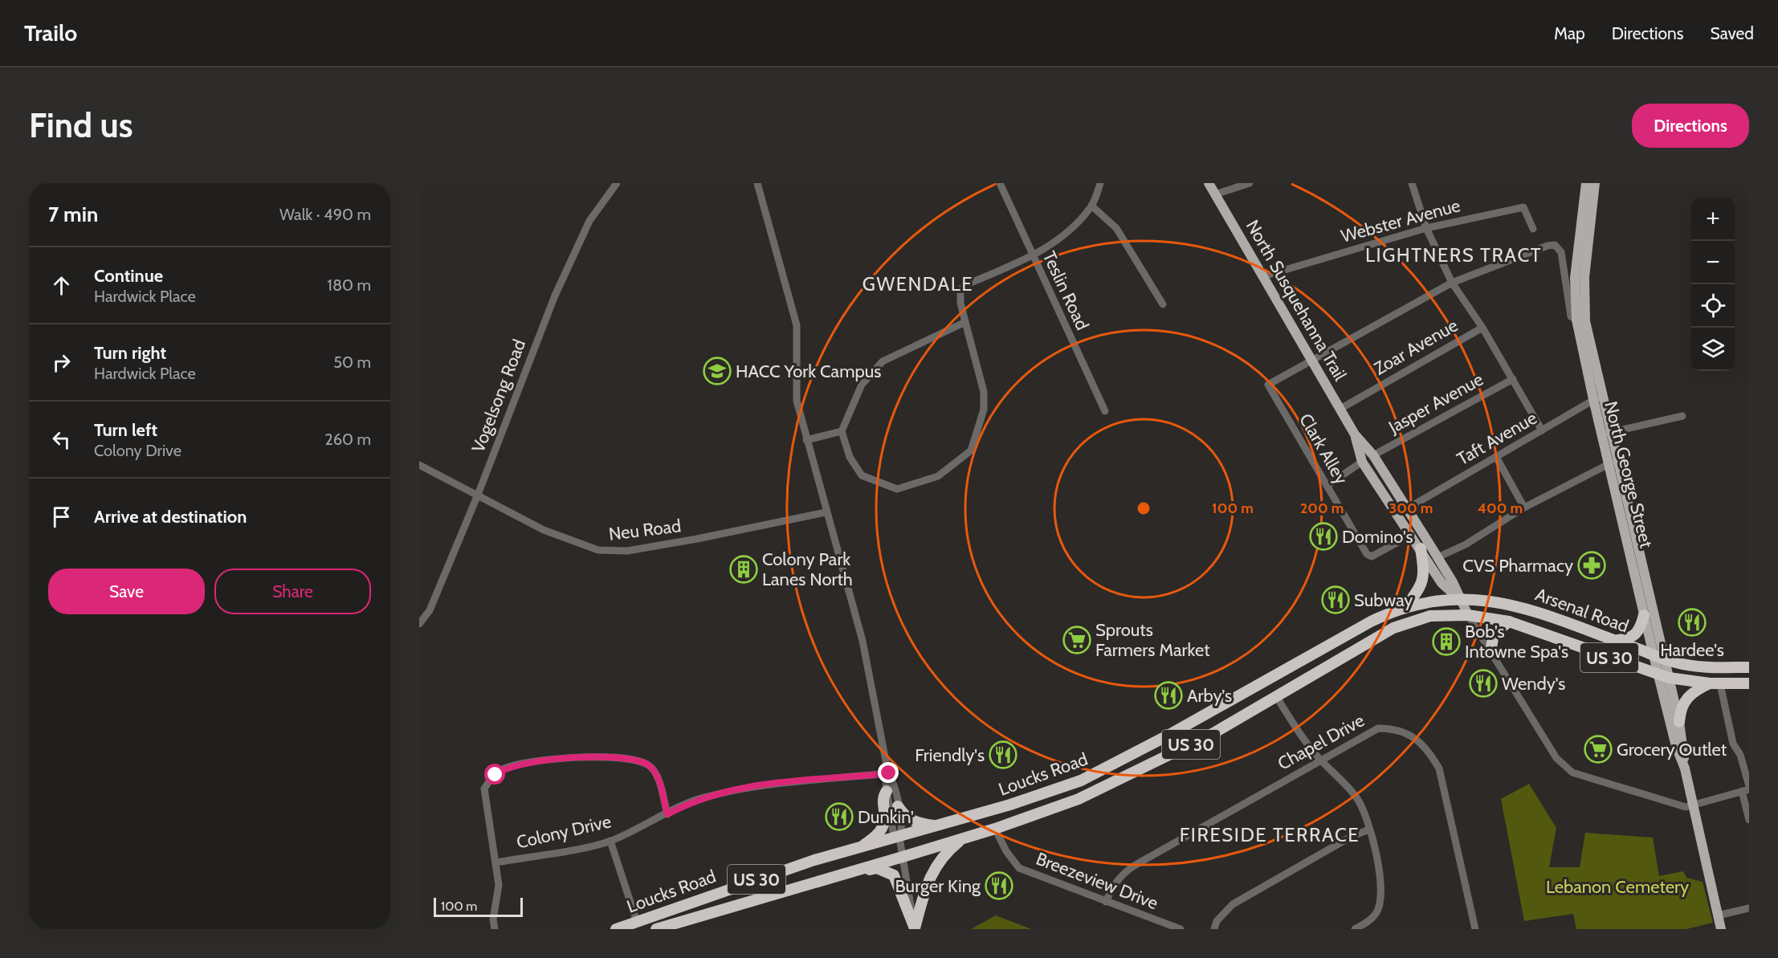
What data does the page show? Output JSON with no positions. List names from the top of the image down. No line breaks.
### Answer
{"streets":{"highway":["Arsenal Road","US 30","Loucks Road"],"main road":["North Susquehanna Trail","North George Street"],"street":["Webster Avenue","Teslin Road","Zoar Avenue","Vogelsong Road","Jasper Avenue","Taft Avenue","Clark Alley","Neu Road","Chapel Drive","Colony Drive","Breezeview Drive"]},"crossings":[["Webster Avenue","North Susquehanna Trail"],["North Susquehanna Trail","Zoar Avenue"],["North Susquehanna Trail","Jasper Avenue"],["North Susquehanna Trail","Taft Avenue"],["North Susquehanna Trail","Clark Alley"],["North Susquehanna Trail","Arsenal Road"],["North Susquehanna Trail","Loucks Road"],["Vogelsong Road","Neu Road"],["Taft Avenue","North George Street"],["North George Street","Arsenal Road"],["Arsenal Road","Loucks Road"],["Chapel Drive","Breezeview Drive"],["Loucks Road","Breezeview Drive"]],"districts":["LIGHTNERS TRACT","GWENDALE","FIRESIDE TERRACE"],"parks":["Lebanon Cemetery"],"places":{"school or university":["HACC York Campus"],"restaurant":["Domino's","Subway","Hardee's","Wendy's","Arby's","Friendly's","Dunkin'","Burger King"],"pharmacy":["CVS Pharmacy"],"building":["Colony Park Lanes North","Bob's Intowne Spa's"],"supermarket":["Sprouts Farmers Market","Grocery Outlet"]},"scale_bar":"100 m","page":{"header":"Trailo","nav":["Map","Directions","Saved"],"buttons":["Directions",["Save","Share"]],"title":"Find us","heading":["7 min","Walk · 490 m"],"map_buttons":["+","−"],"list":[["Continue","Hardwick Place","180 m"],["Turn right","Hardwick Place","50 m"],["Turn left","Colony Drive","260 m"],"Arrive at destination"],"scale":"100 m"},"rings":["100 m","200 m","300 m","400 m"]}
